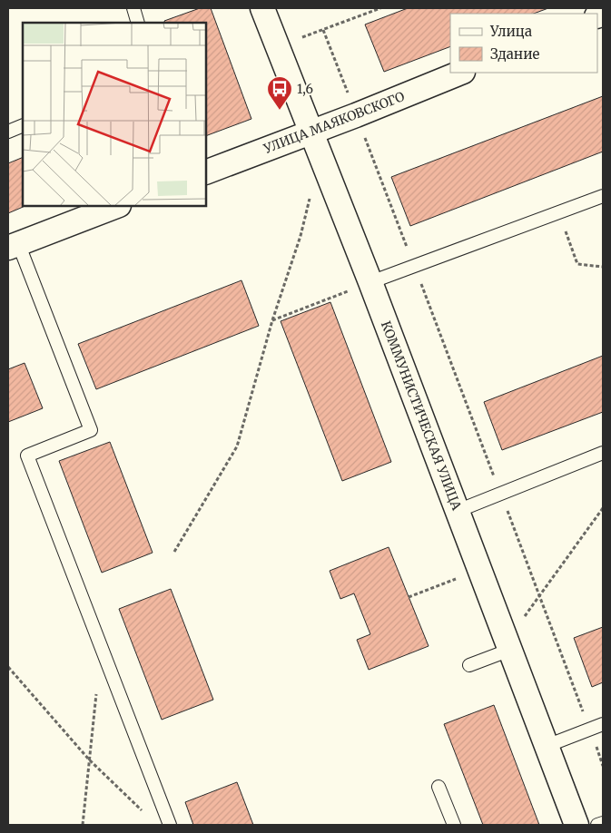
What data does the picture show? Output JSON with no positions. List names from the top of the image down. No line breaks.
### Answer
{"streets":{"street":["УЛИЦА МАЯКОВСКОГО","КОММУНИСТИЧЕСКАЯ УЛИЦА"]},"crossings":[["УЛИЦА МАЯКОВСКОГО","КОММУНИСТИЧЕСКАЯ УЛИЦА"]],"places":{"bus stop":["1,6"]},"legend":["Улица","Здание"]}
